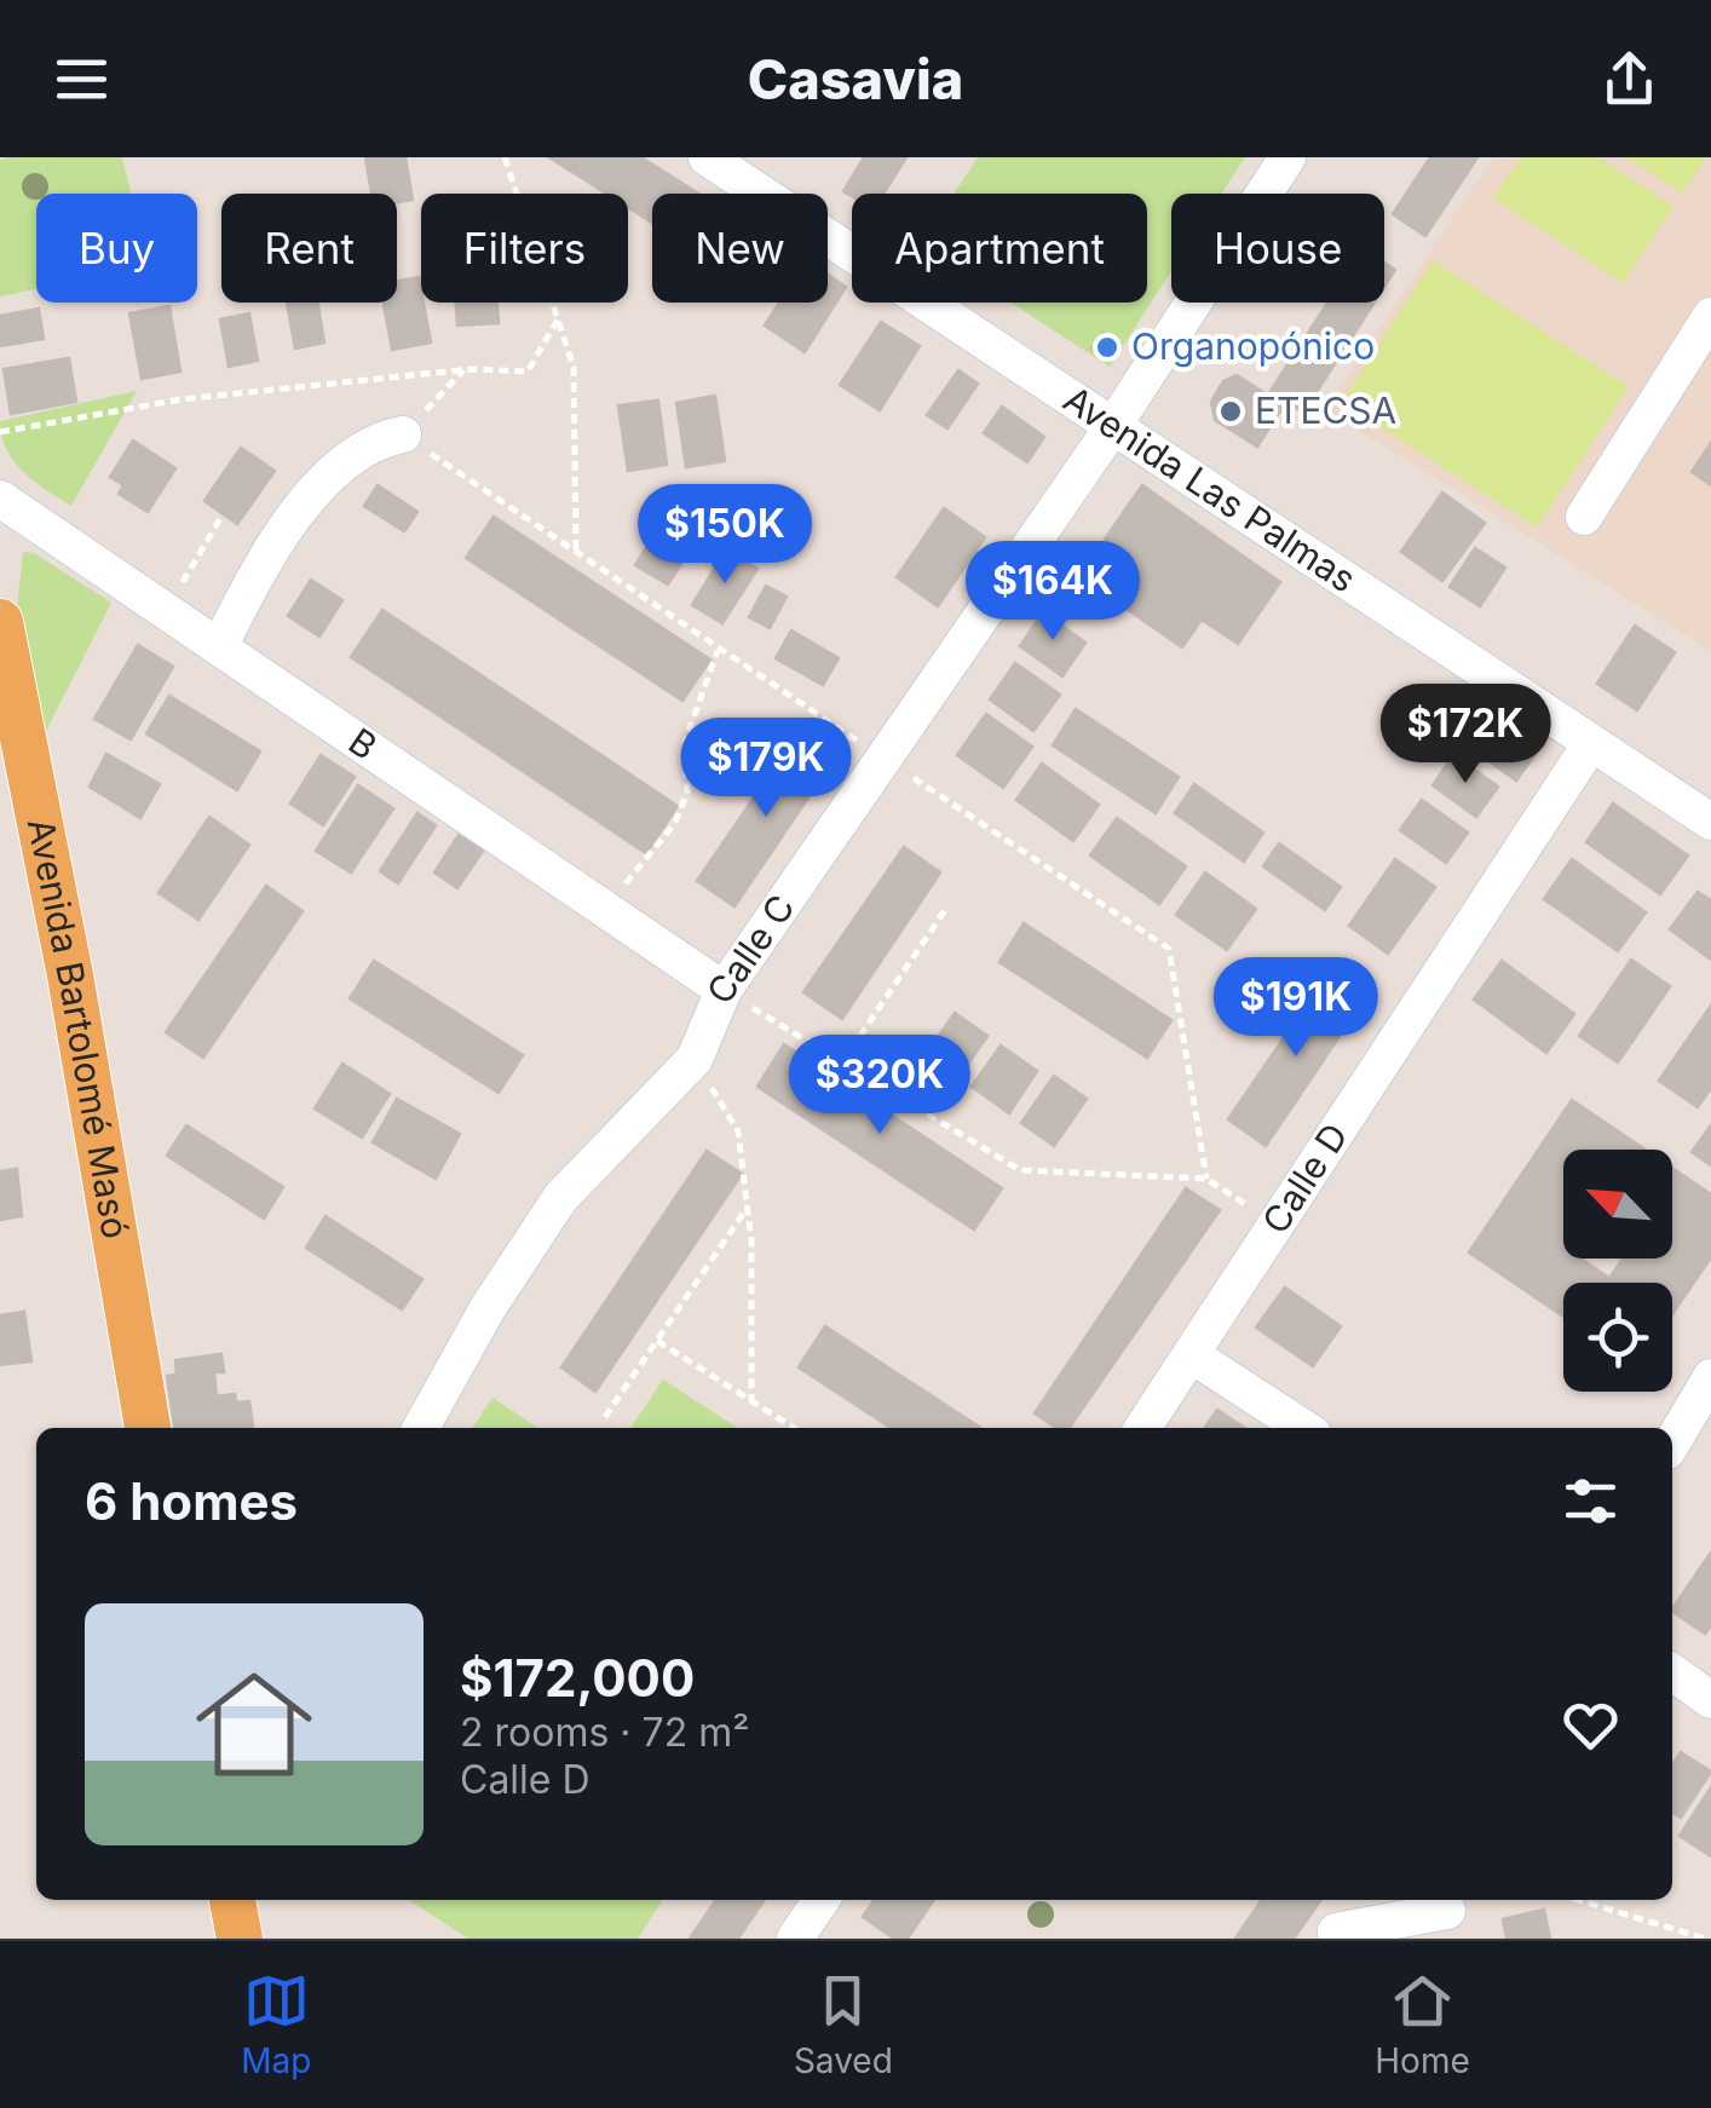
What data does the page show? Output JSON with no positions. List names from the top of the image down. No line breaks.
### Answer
{"streets":{"main road":["Avenida Bartolomé Masó"],"street":["Avenida Las Palmas","B","Calle C","Calle D"]},"crossings":[["Avenida Las Palmas","Calle C"],["Avenida Las Palmas","Calle D"],["B","Calle C"]],"places":["Organopónico","ETECSA"],"north":"top left","page":{"header":"Casavia","chip":["Buy","Rent","Filters","New","Apartment","House"],"price":["$150K","$164K","$172K","$179K","$191K","$320K"],"heading":"6 homes","list":[{"name":"$172,000","note":"2 rooms · 72 m² · Calle D"}],"tabs":["Map","Saved","Home"]}}
